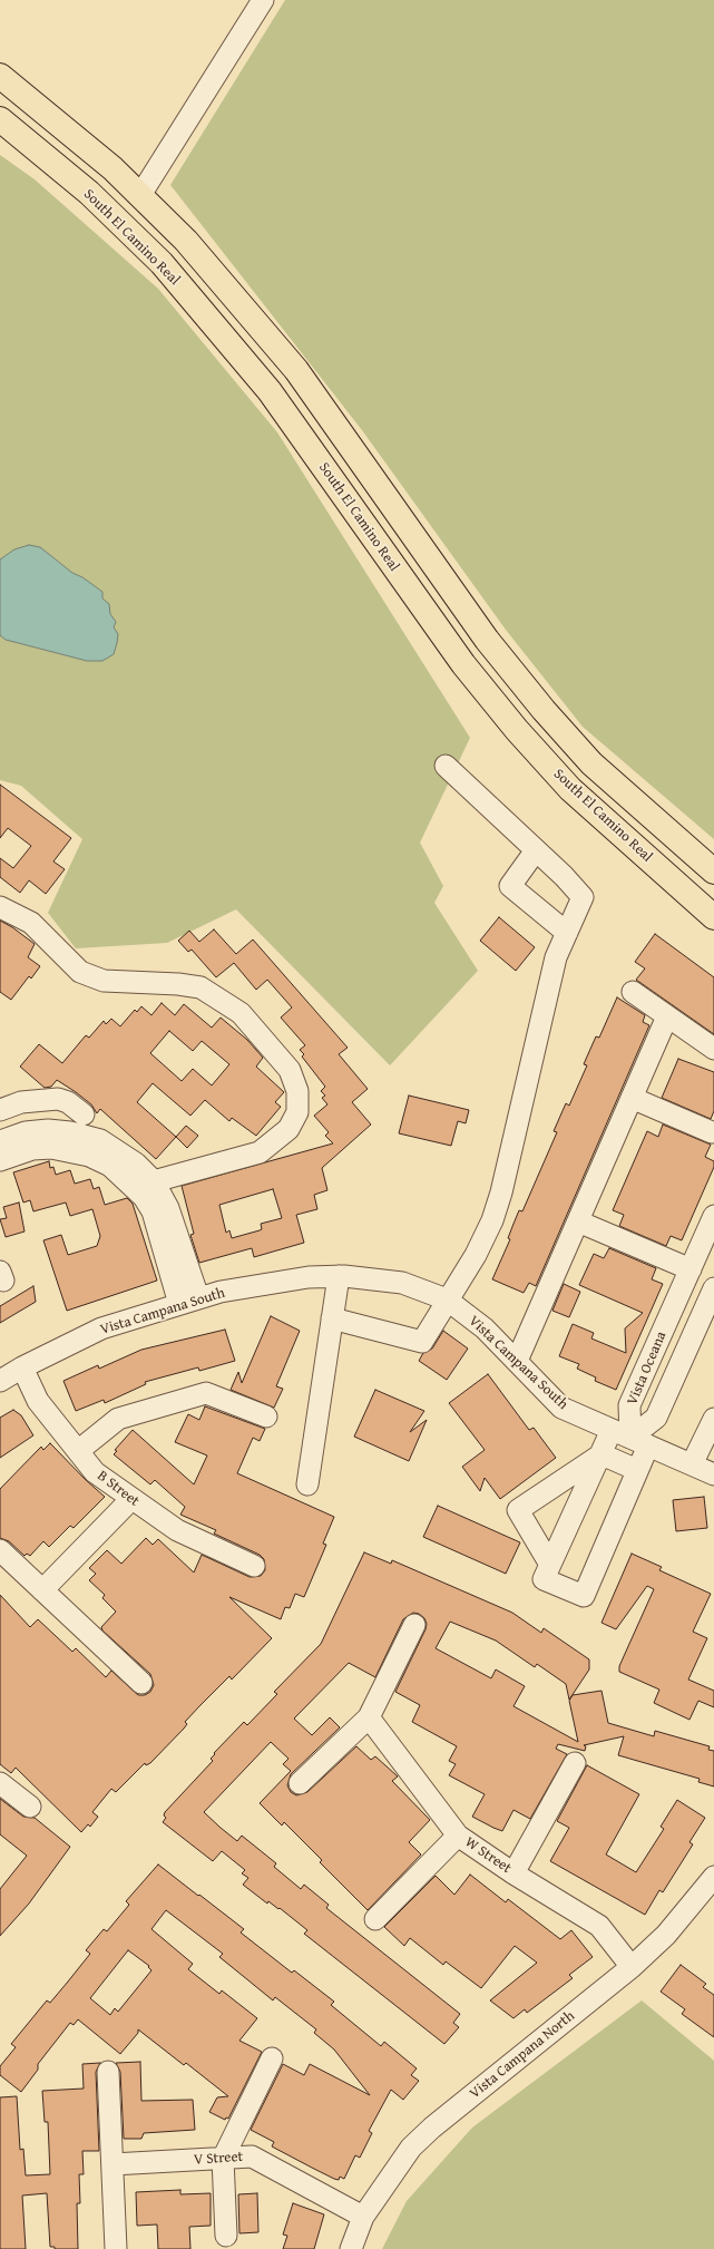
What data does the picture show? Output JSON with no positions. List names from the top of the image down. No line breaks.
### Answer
{"streets":{"main road":["South El Camino Real"],"street":["Vista Campana South","Vista Oceana","B Street","W Street","Vista Campana North","V Street"]},"crossings":[["Vista Campana South","Vista Oceana"],["Vista Campana South","B Street"],["W Street","Vista Campana North"],["Vista Campana North","V Street"]]}
